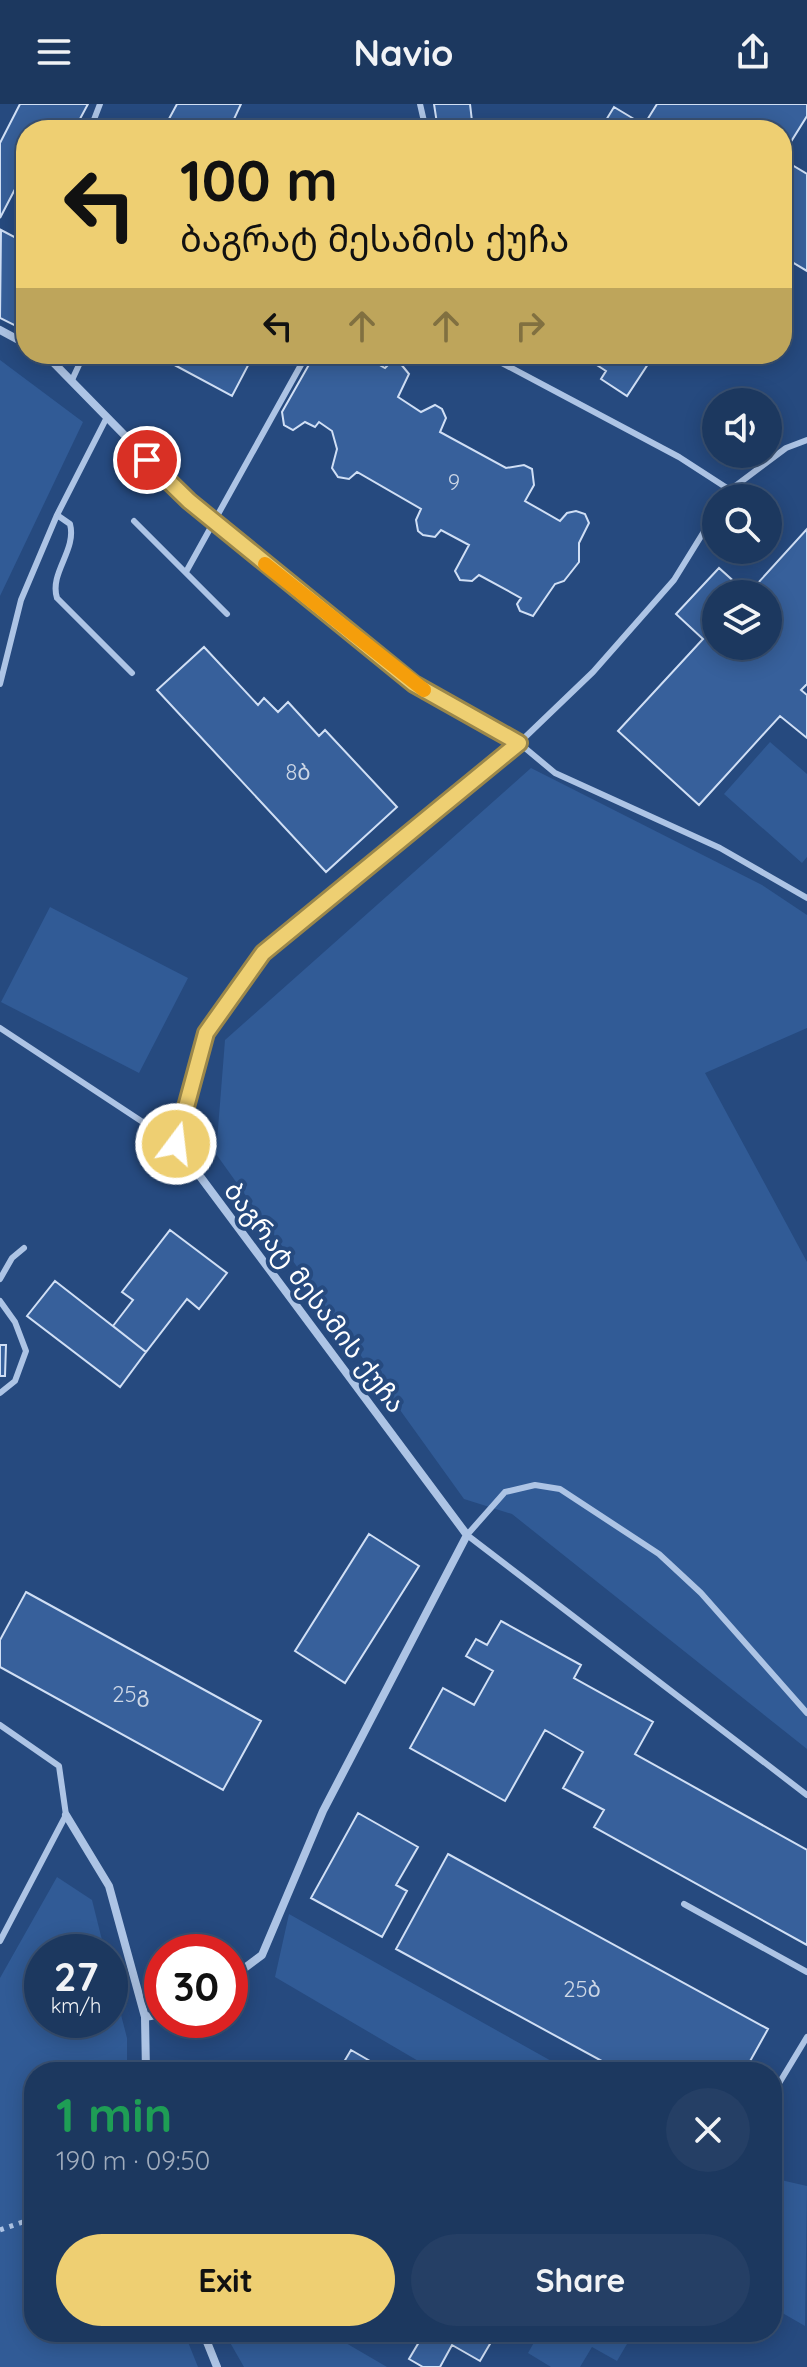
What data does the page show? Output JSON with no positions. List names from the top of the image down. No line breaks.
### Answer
{"streets":{"street":["ბაგრატ მესამის ქუჩა"]},"house_numbers":["9","8ბ","25გ","25ბ"],"page":{"header":"Navio","turn":["100 m","ბაგრატ მესამის ქუჩა"],"speed":"27 km/h","limit":"30","heading":["1 min","190 m · 09:50"],"buttons":["Exit","Share"]}}
